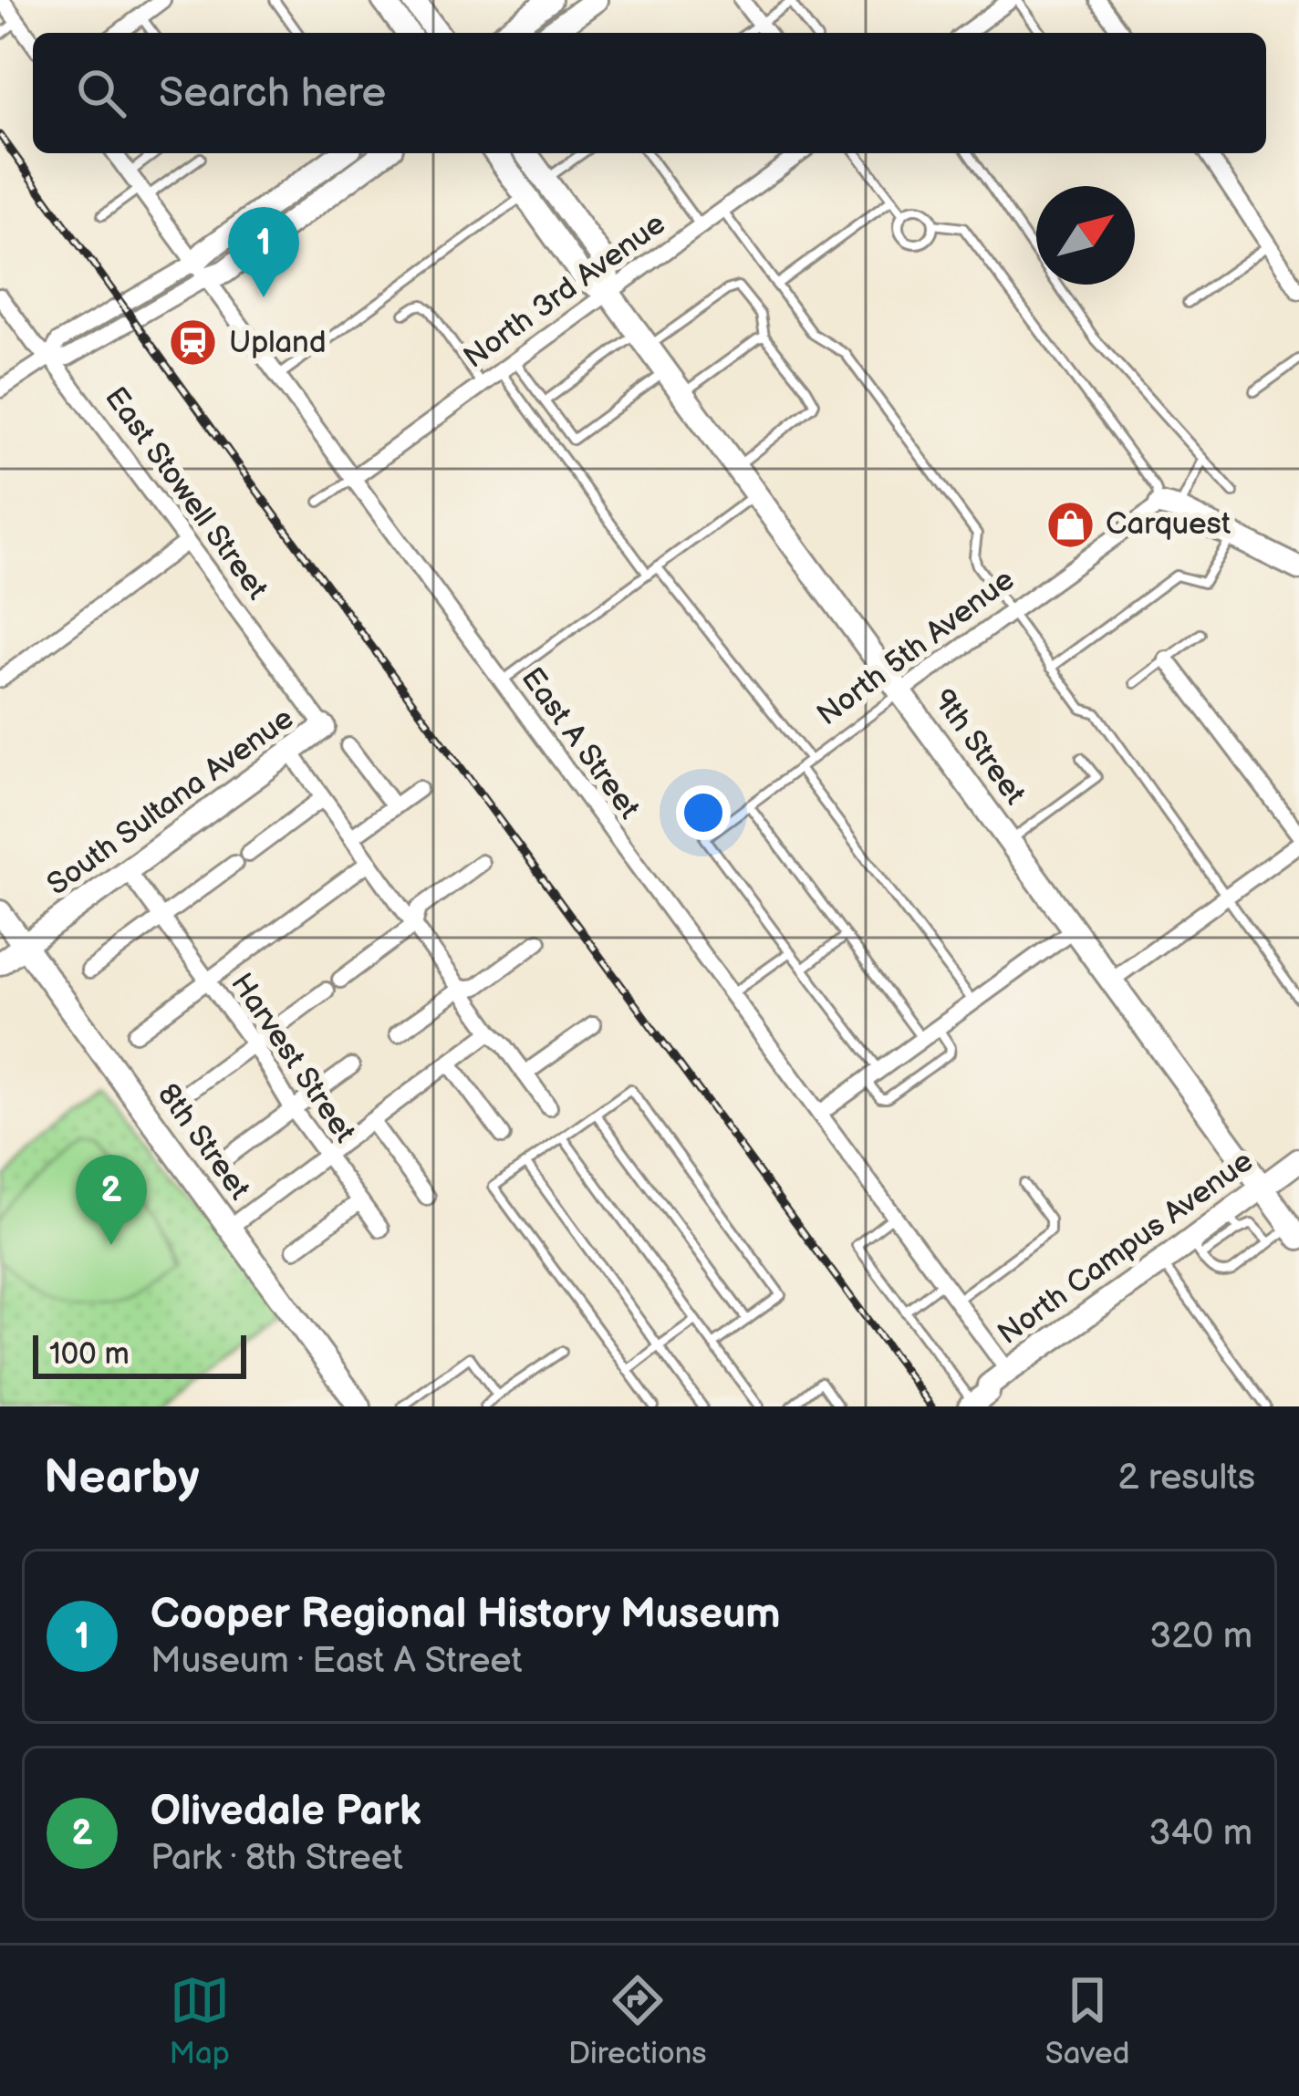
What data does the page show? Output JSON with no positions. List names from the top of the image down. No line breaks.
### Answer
{"streets":{"street":["North 3rd Avenue","East Stowell Street","North 5th Avenue","East A Street","9th Street","South Sultana Avenue","Harvest Street","8th Street","North Campus Avenue"]},"crossings":[["North 3rd Avenue","East A Street"],["North 3rd Avenue","9th Street"],["East Stowell Street","South Sultana Avenue"],["North 5th Avenue","9th Street"],["East A Street","North Campus Avenue"],["9th Street","North Campus Avenue"],["South Sultana Avenue","Harvest Street"],["South Sultana Avenue","8th Street"]],"places":{"station":["Upland"],"shop":["Carquest"]},"scale_bar":"100 m","north":"top right","page":{"search":"Search here","pins":["1","2"],"scale":"100 m","heading":["Nearby","2 results"],"list":[{"mark":"1","name":"Cooper Regional History Museum","note":"Museum · East A Street","value":"320 m"},{"mark":"2","name":"Olivedale Park","note":"Park · 8th Street","value":"340 m"}],"nav":["Map","Directions","Saved"]}}
